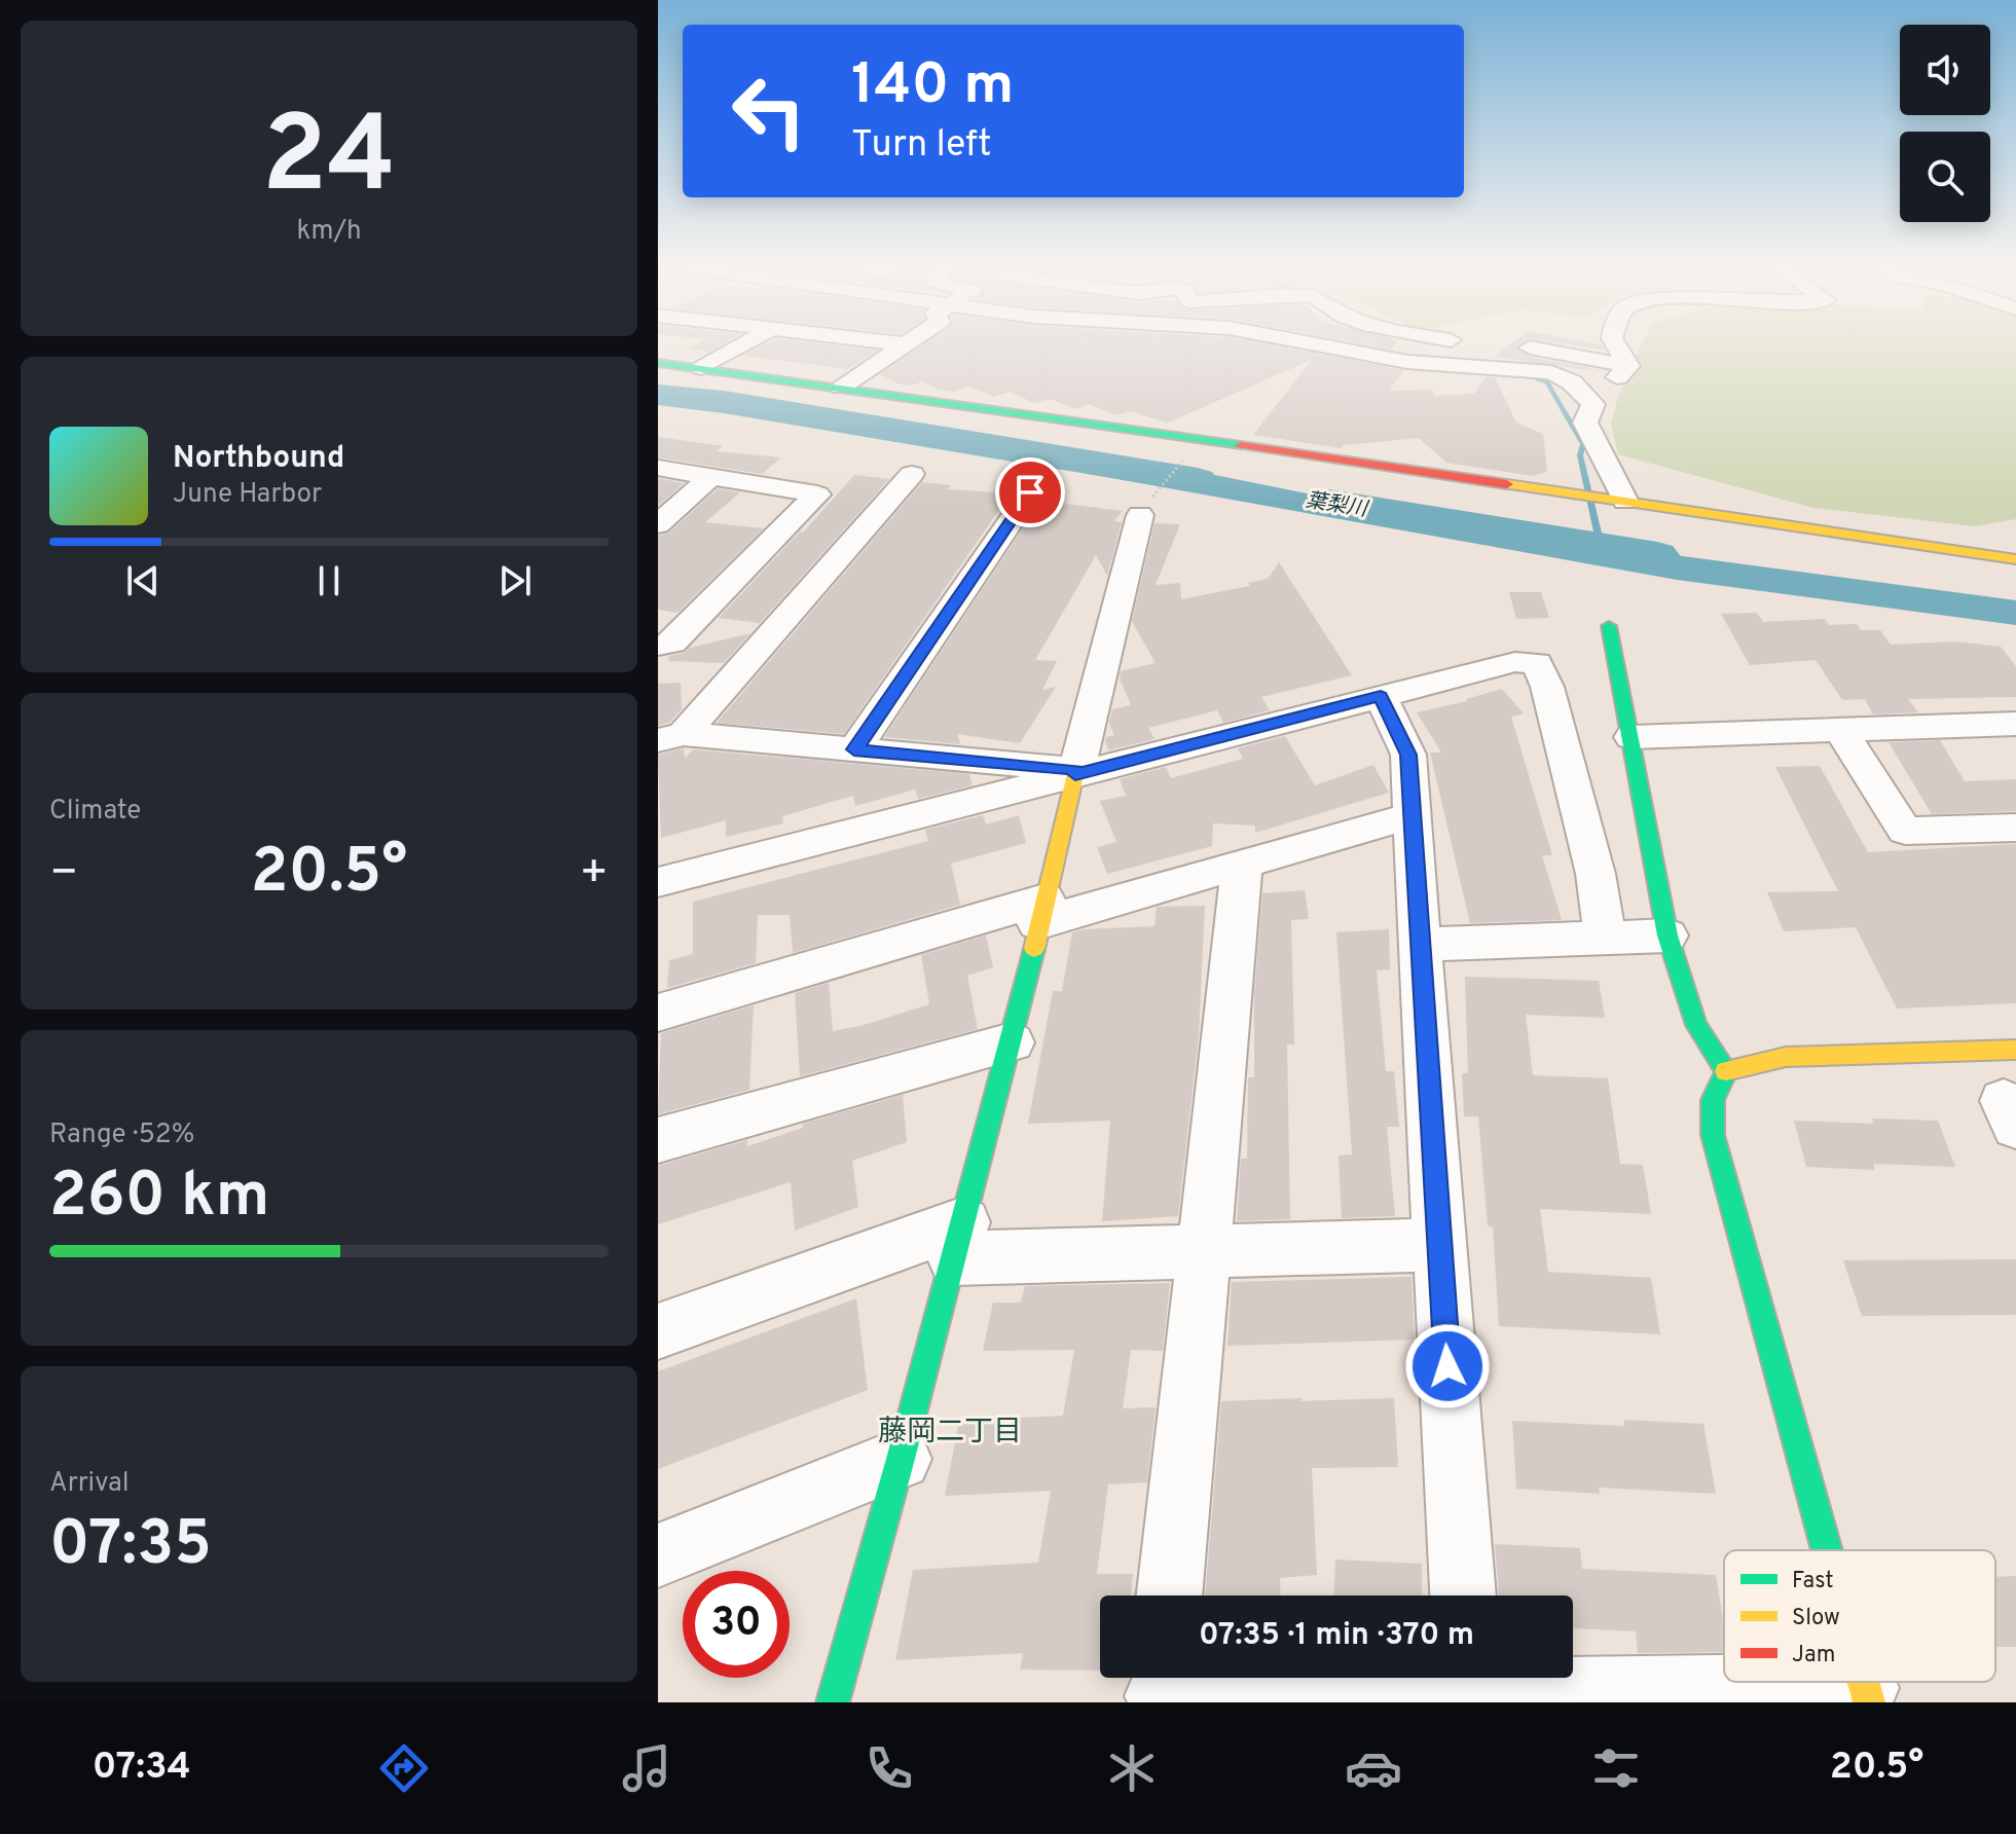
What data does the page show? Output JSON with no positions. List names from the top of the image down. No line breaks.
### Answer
{"districts":["藤岡二丁目"],"water":["葉梨川"],"legend":["Fast","Slow","Jam"],"page":{"tile":[["24","km/h"],"Climate",["Range · 52%","260 km"],["Arrival","07:35"]],"turn":["140 m","Turn left"],"song":["Northbound","June Harbor"],"heat":["−","20.5°","+"],"limit":"30","trip":"07:35 · 1 min · 370 m","tabs":["07:34","20.5°"]}}
